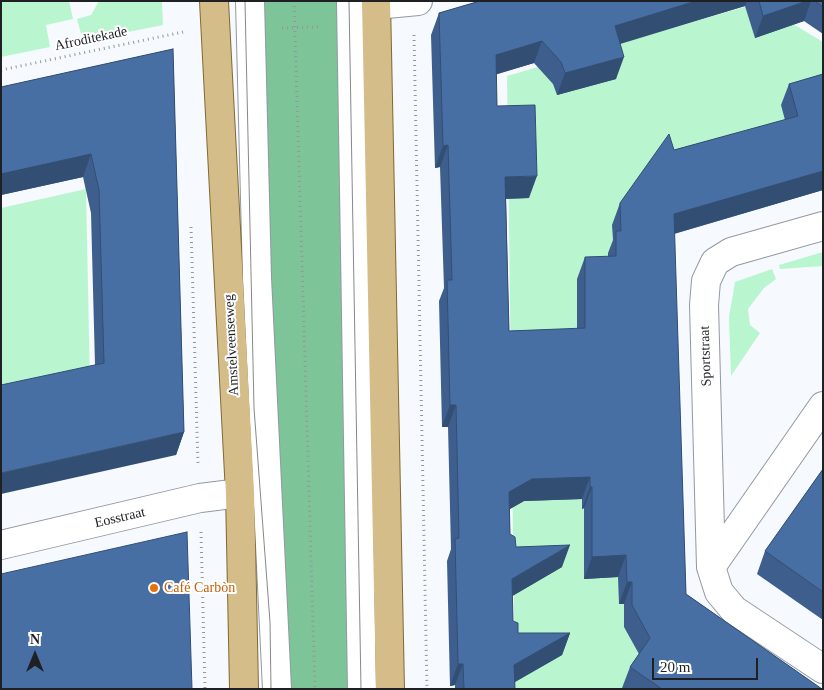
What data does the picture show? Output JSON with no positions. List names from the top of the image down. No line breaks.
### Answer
{"streets":{"main road":["Amstelveenseweg"],"street":["Sportstraat","Eosstraat"],"path":["Afroditekade"]},"crossings":[["Amstelveenseweg","Eosstraat"]],"places":["Café Carbòn"],"scale_bar":"20 m","north":"top"}
